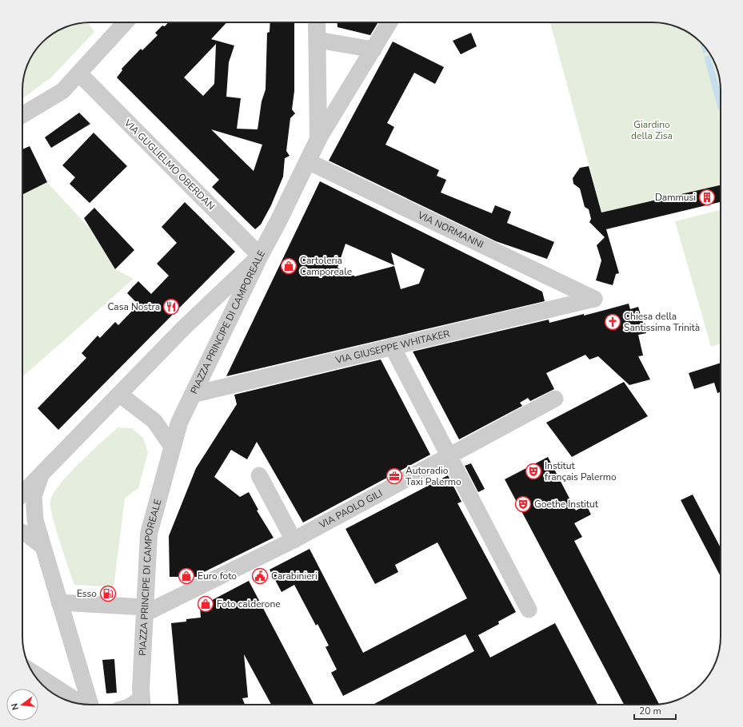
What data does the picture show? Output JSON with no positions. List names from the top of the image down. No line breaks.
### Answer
{"streets":{"street":["VIA GUGLIELMO OBERDAN","VIA NORMANNI","PIAZZA PRINCIPE DI CAMPOREALE","VIA GIUSEPPE WHITAKER","VIA PAOLO GILI"]},"crossings":[["VIA GUGLIELMO OBERDAN","PIAZZA PRINCIPE DI CAMPOREALE"],["VIA NORMANNI","VIA GIUSEPPE WHITAKER"],["PIAZZA PRINCIPE DI CAMPOREALE","VIA GIUSEPPE WHITAKER"],["PIAZZA PRINCIPE DI CAMPOREALE","VIA PAOLO GILI"]],"parks":["Giardino della Zisa"],"places":{"building":["Dammusi"],"shop":["Cartoleria Camporeale","Euro foto","Foto calderone"],"restaurant":["Casa Nostra"],"church":["Chiesa della Santissima Trinità"],"theatre":["Institut français Palermo","Goethe Institut"],"office":["Autoradio Taxi Palermo"],"public building":["Carabinieri"],"fuel station":["Esso"]},"scale_bar":"20 m","north":"left"}
